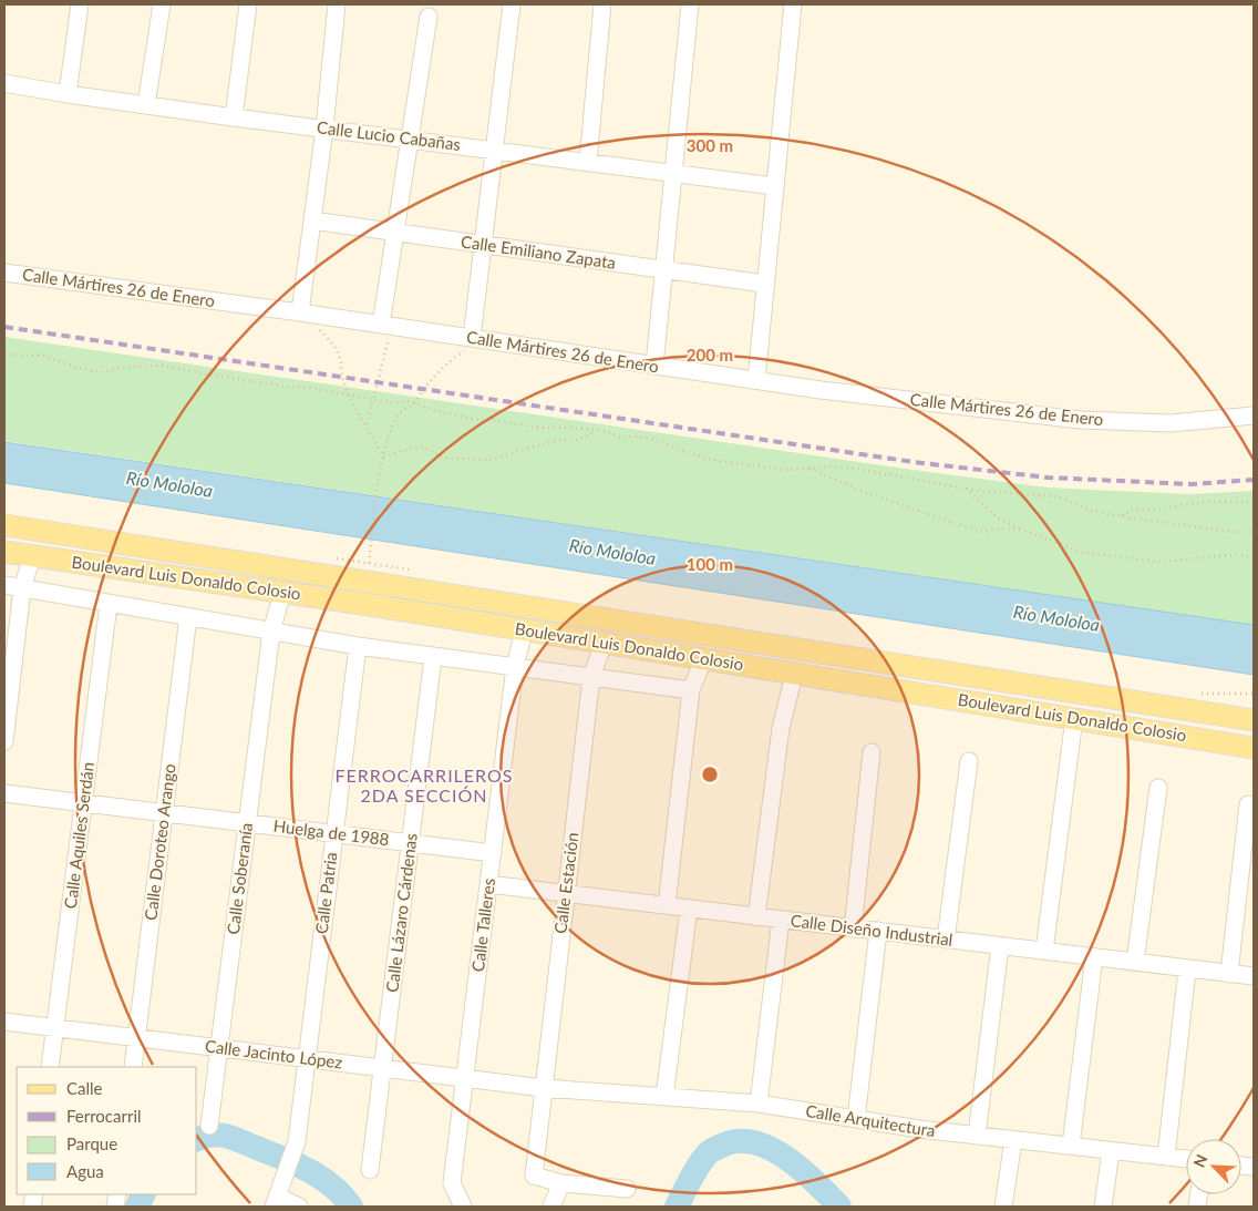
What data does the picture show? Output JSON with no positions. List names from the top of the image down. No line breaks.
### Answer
{"streets":{"main road":["Boulevard Luis Donaldo Colosio"],"street":["Calle Lucio Cabañas","Calle Emiliano Zapata","Calle Mártires 26 de Enero","Huelga de 1988","Calle Aquiles Serdán","Calle Doroteo Arango","Calle Soberanía","Calle Estación","Calle Patria","Calle Lázaro Cárdenas","Calle Talleres","Calle Diseño Industrial","Calle Jacinto López","Calle Arquitectura"]},"crossings":[["Boulevard Luis Donaldo Colosio","Calle Aquiles Serdán"],["Boulevard Luis Donaldo Colosio","Calle Doroteo Arango"],["Boulevard Luis Donaldo Colosio","Calle Soberanía"],["Boulevard Luis Donaldo Colosio","Calle Estación"],["Boulevard Luis Donaldo Colosio","Calle Patria"],["Boulevard Luis Donaldo Colosio","Calle Lázaro Cárdenas"],["Boulevard Luis Donaldo Colosio","Calle Talleres"],["Huelga de 1988","Calle Aquiles Serdán"],["Huelga de 1988","Calle Doroteo Arango"],["Huelga de 1988","Calle Soberanía"],["Huelga de 1988","Calle Patria"],["Huelga de 1988","Calle Lázaro Cárdenas"],["Huelga de 1988","Calle Talleres"],["Calle Aquiles Serdán","Calle Jacinto López"],["Calle Doroteo Arango","Calle Jacinto López"],["Calle Soberanía","Calle Jacinto López"],["Calle Estación","Calle Diseño Industrial"],["Calle Estación","Calle Jacinto López"],["Calle Estación","Calle Arquitectura"],["Calle Patria","Calle Jacinto López"],["Calle Lázaro Cárdenas","Calle Jacinto López"],["Calle Talleres","Calle Diseño Industrial"],["Calle Talleres","Calle Jacinto López"],["Calle Jacinto López","Calle Arquitectura"]],"districts":["FERROCARRILEROS 2DA SECCIÓN"],"water":["Río Mololoa"],"legend":["Calle","Ferrocarril","Parque","Agua"],"north":"top left","rings":["300 m","200 m","100 m"]}
